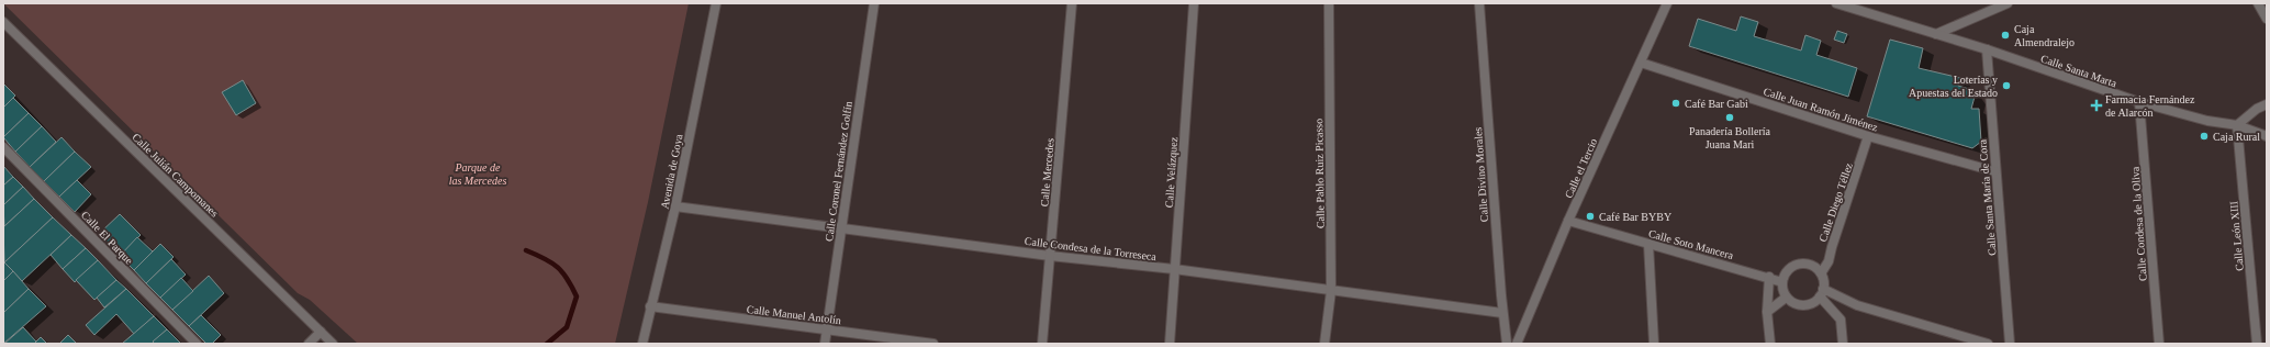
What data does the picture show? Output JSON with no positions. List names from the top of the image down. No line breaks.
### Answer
{"streets":{"street":["Calle Santa Marta","Calle Juan Ramón Jiménez","Calle el Tercio","Avenida de Goya","Calle Coronel Fernández Golfín","Calle Mercedes","Calle Velázquez","Calle Pablo Ruiz Picasso","Calle Julián Campomanes","Calle Divino Morales","Calle Santa María de Cora","Calle Diego Téllez","Calle Condesa de la Oliva","Calle León XIII","Calle El Parque","Calle Soto Mancera","Calle Condesa de la Torreseca","Calle Manuel Antolín"]},"crossings":[["Calle Santa Marta","Calle Santa María de Cora"],["Calle Santa Marta","Calle Condesa de la Oliva"],["Calle Santa Marta","Calle León XIII"],["Calle Juan Ramón Jiménez","Calle el Tercio"],["Calle Juan Ramón Jiménez","Calle Santa María de Cora"],["Calle Juan Ramón Jiménez","Calle Diego Téllez"],["Calle el Tercio","Calle Soto Mancera"],["Avenida de Goya","Calle Condesa de la Torreseca"],["Avenida de Goya","Calle Manuel Antolín"],["Calle Coronel Fernández Golfín","Calle Condesa de la Torreseca"],["Calle Coronel Fernández Golfín","Calle Manuel Antolín"],["Calle Mercedes","Calle Condesa de la Torreseca"],["Calle Velázquez","Calle Condesa de la Torreseca"],["Calle Pablo Ruiz Picasso","Calle Condesa de la Torreseca"],["Calle Divino Morales","Calle Condesa de la Torreseca"],["Calle Diego Téllez","Calle Soto Mancera"]],"parks":["Parque de las Mercedes"],"places":{"other":["Caja Almendralejo","Loterías y Apuestas del Estado","Café Bar Gabi","Panadería Bollería Juana Mari","Caja Rural","Café Bar BYBY"],"health":["Farmacia Fernández de Alarcón"]}}
